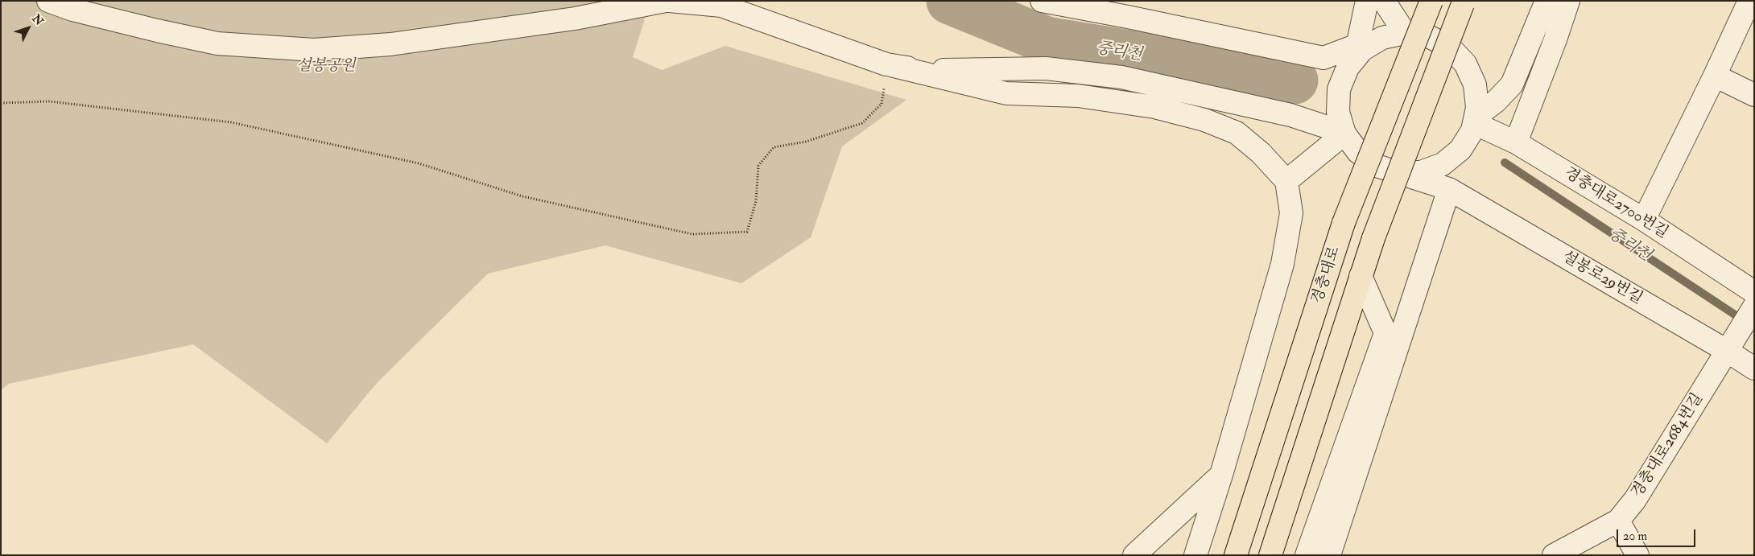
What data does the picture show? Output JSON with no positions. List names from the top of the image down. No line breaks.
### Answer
{"streets":{"main road":["경충대로"],"street":["경충대로2700번길","설봉로29번길","경충대로2684번길"]},"crossings":[["경충대로2700번길","설봉로29번길"],["설봉로29번길","경충대로2684번길"]],"water":["중리천"],"parks":["설봉공원"],"scale_bar":"20 m","north":"top right"}
